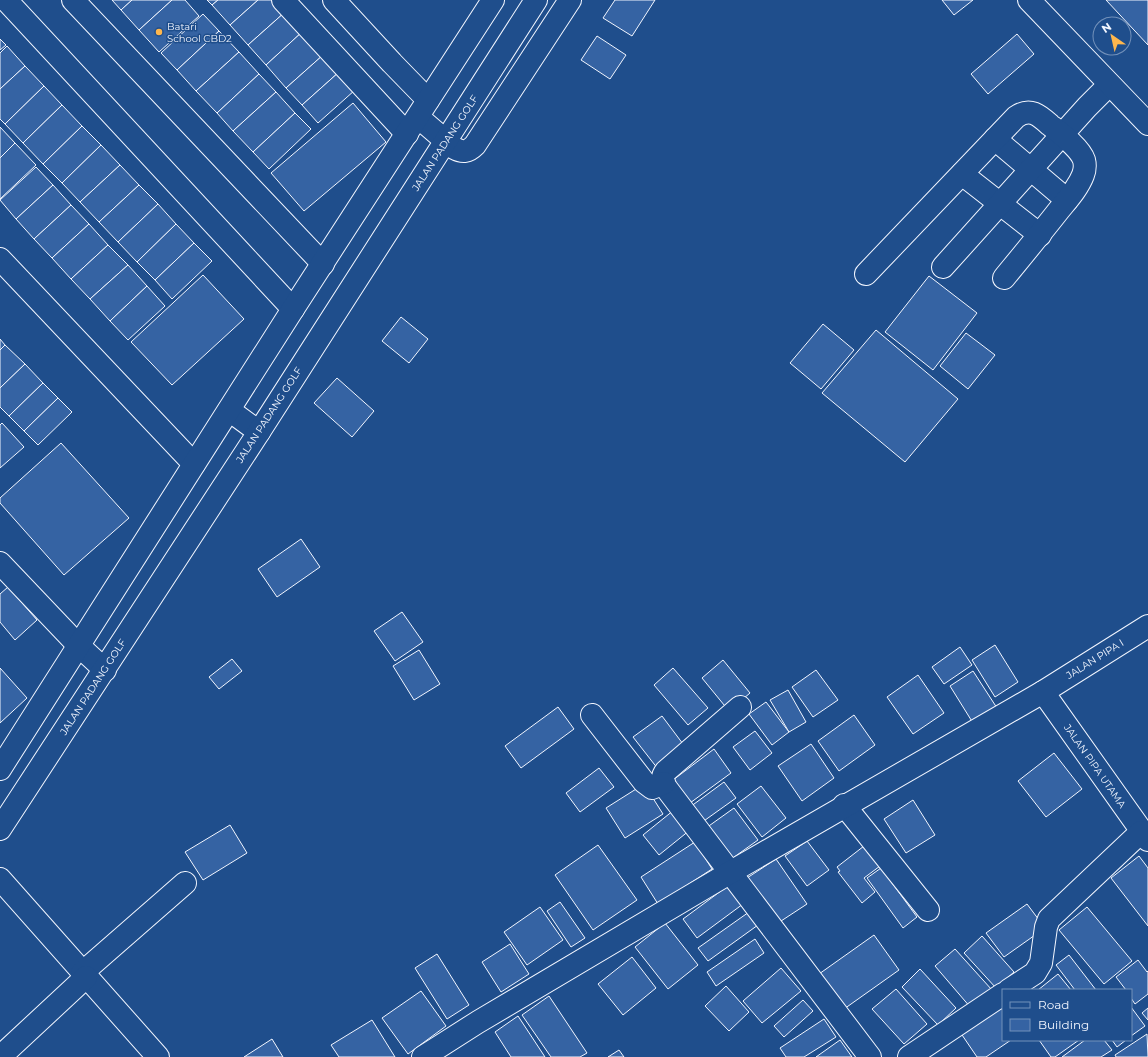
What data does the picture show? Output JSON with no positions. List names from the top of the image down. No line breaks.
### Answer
{"streets":{"street":["JALAN PADANG GOLF","JALAN PIPA I","JALAN PIPA UTAMA"]},"crossings":[["JALAN PIPA I","JALAN PIPA UTAMA"]],"places":["Batari School CBD2"],"legend":["Road","Building"],"north":"top left"}
